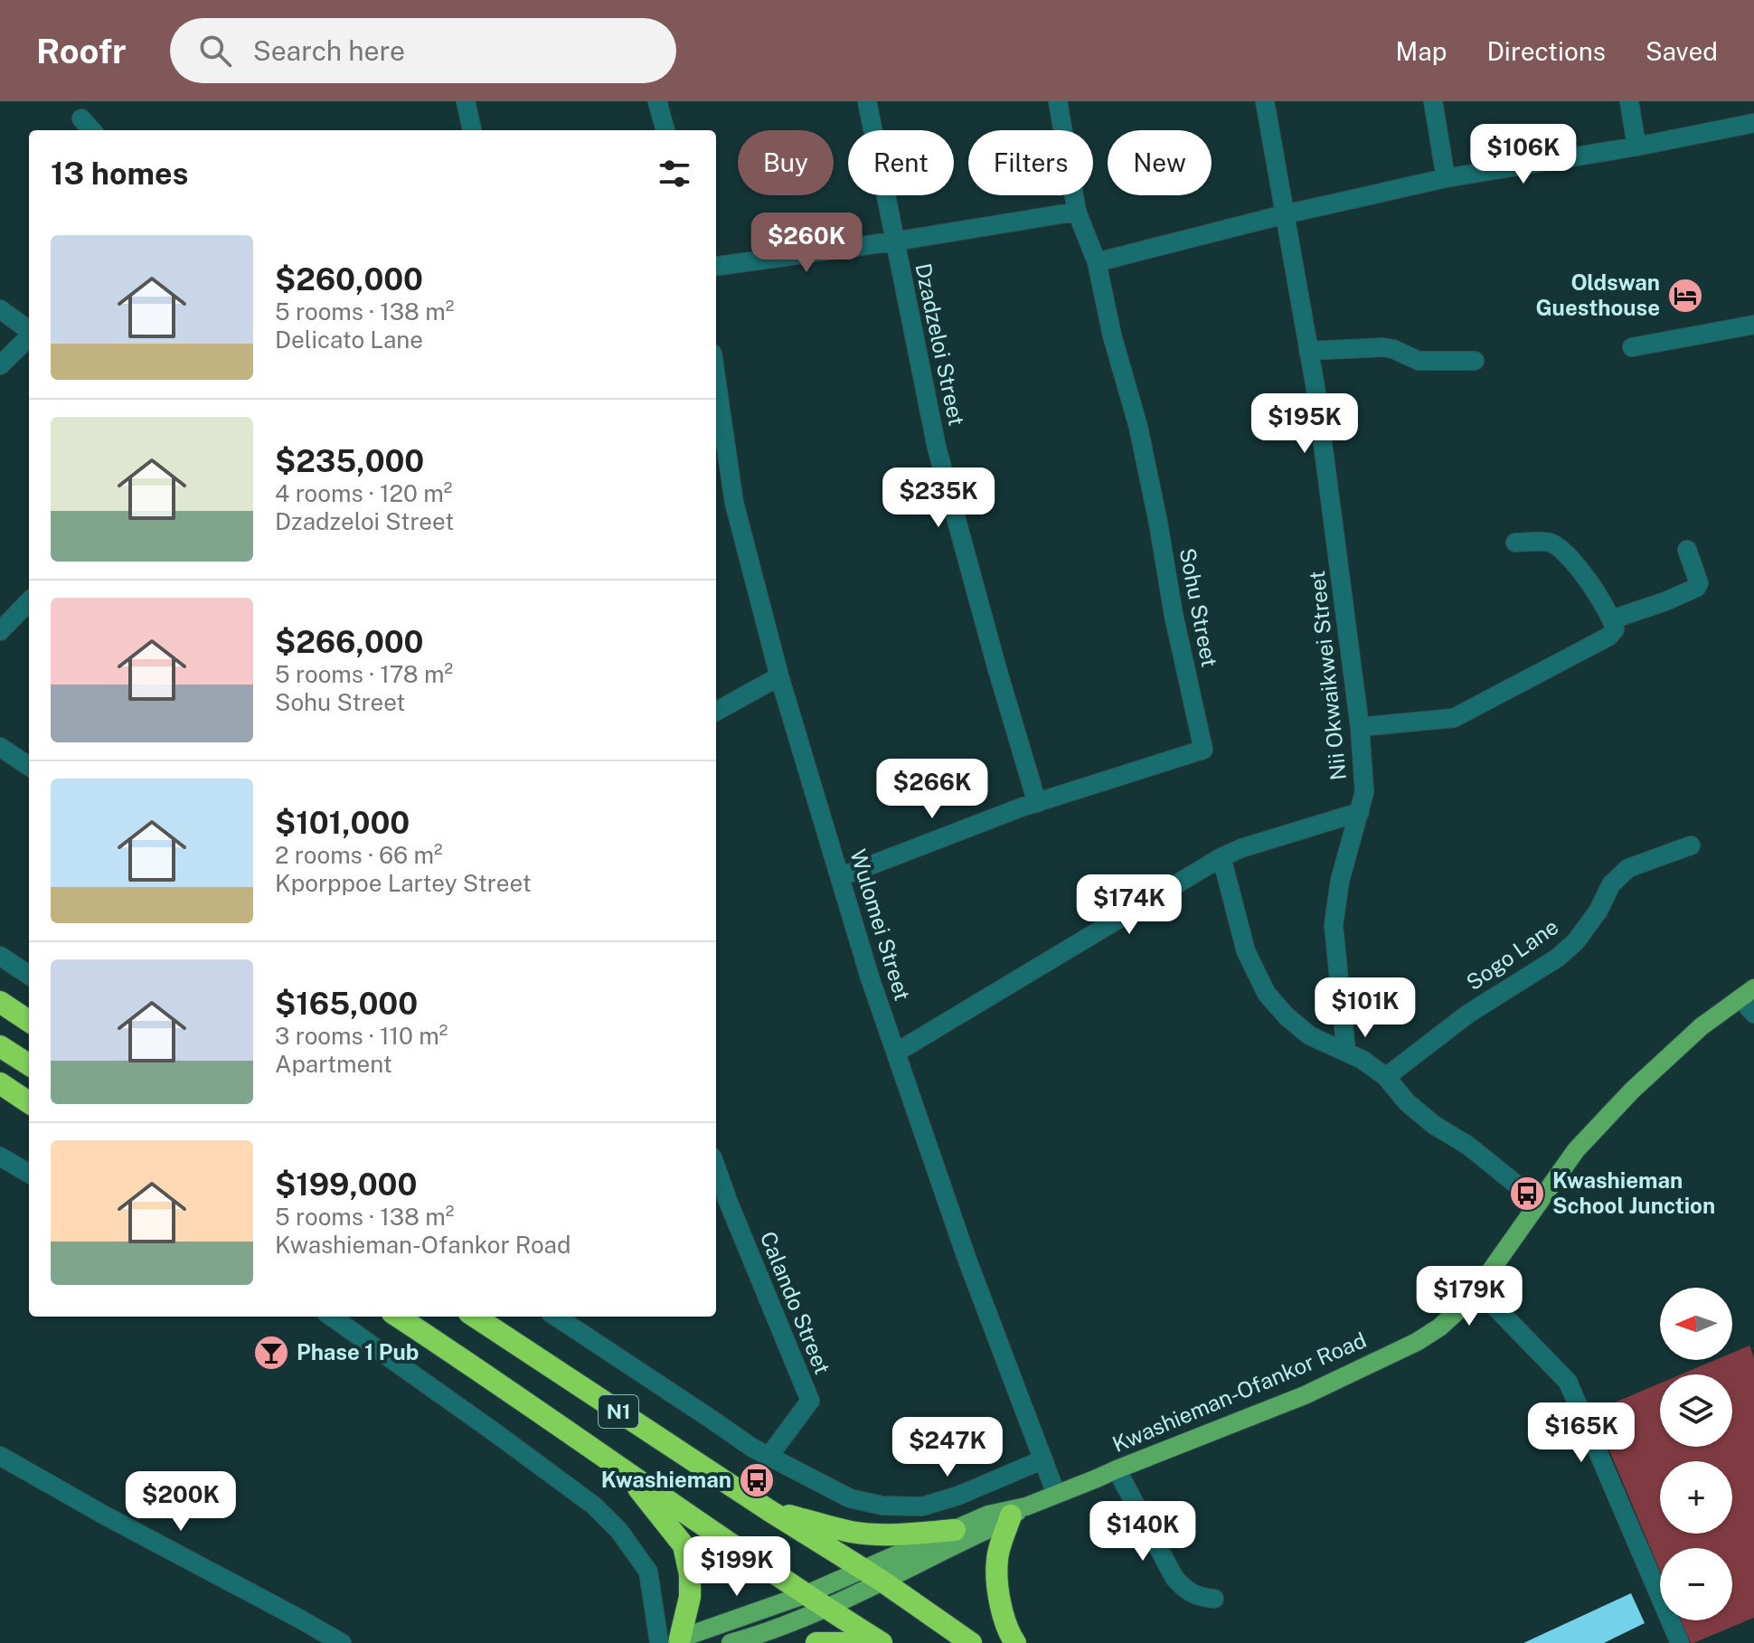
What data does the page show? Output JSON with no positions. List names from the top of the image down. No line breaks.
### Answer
{"streets":{"highway":["N1"],"main road":["Kwashieman-Ofankor Road"],"street":["Dzadzeloi Street","Sohu Street","Nii Okwaikwei Street","Wulomei Street","Sogo Lane","Calando Street"]},"crossings":[["Dzadzeloi Street","Sohu Street"],["Sohu Street","Wulomei Street"],["Wulomei Street","Kwashieman-Ofankor Road"],["Kwashieman-Ofankor Road","N1"]],"places":{"hotel":["Oldswan Guesthouse"],"bus stop":["Kwashieman School Junction","Kwashieman"],"bar":["Phase 1 Pub"]},"north":"left","page":{"header":"Roofr","search":"Search here","nav":["Map","Directions","Saved"],"price":["$106K","$260K","$195K","$235K","$266K","$174K","$101K","$179K","$165K","$247K","$200K","$140K","$199K"],"chip":["Buy","Rent","Filters","New"],"heading":"13 homes","list":[{"name":"$260,000","note":"5 rooms · 138 m² · Delicato Lane"},{"name":"$235,000","note":"4 rooms · 120 m² · Dzadzeloi Street"},{"name":"$266,000","note":"5 rooms · 178 m² · Sohu Street"},{"name":"$101,000","note":"2 rooms · 66 m² · Kporppoe Lartey Street"},{"name":"$165,000","note":"3 rooms · 110 m² · Apartment"},{"name":"$199,000","note":"5 rooms · 138 m² · Kwashieman-Ofankor Road"}],"map_buttons":["+","−"]}}
